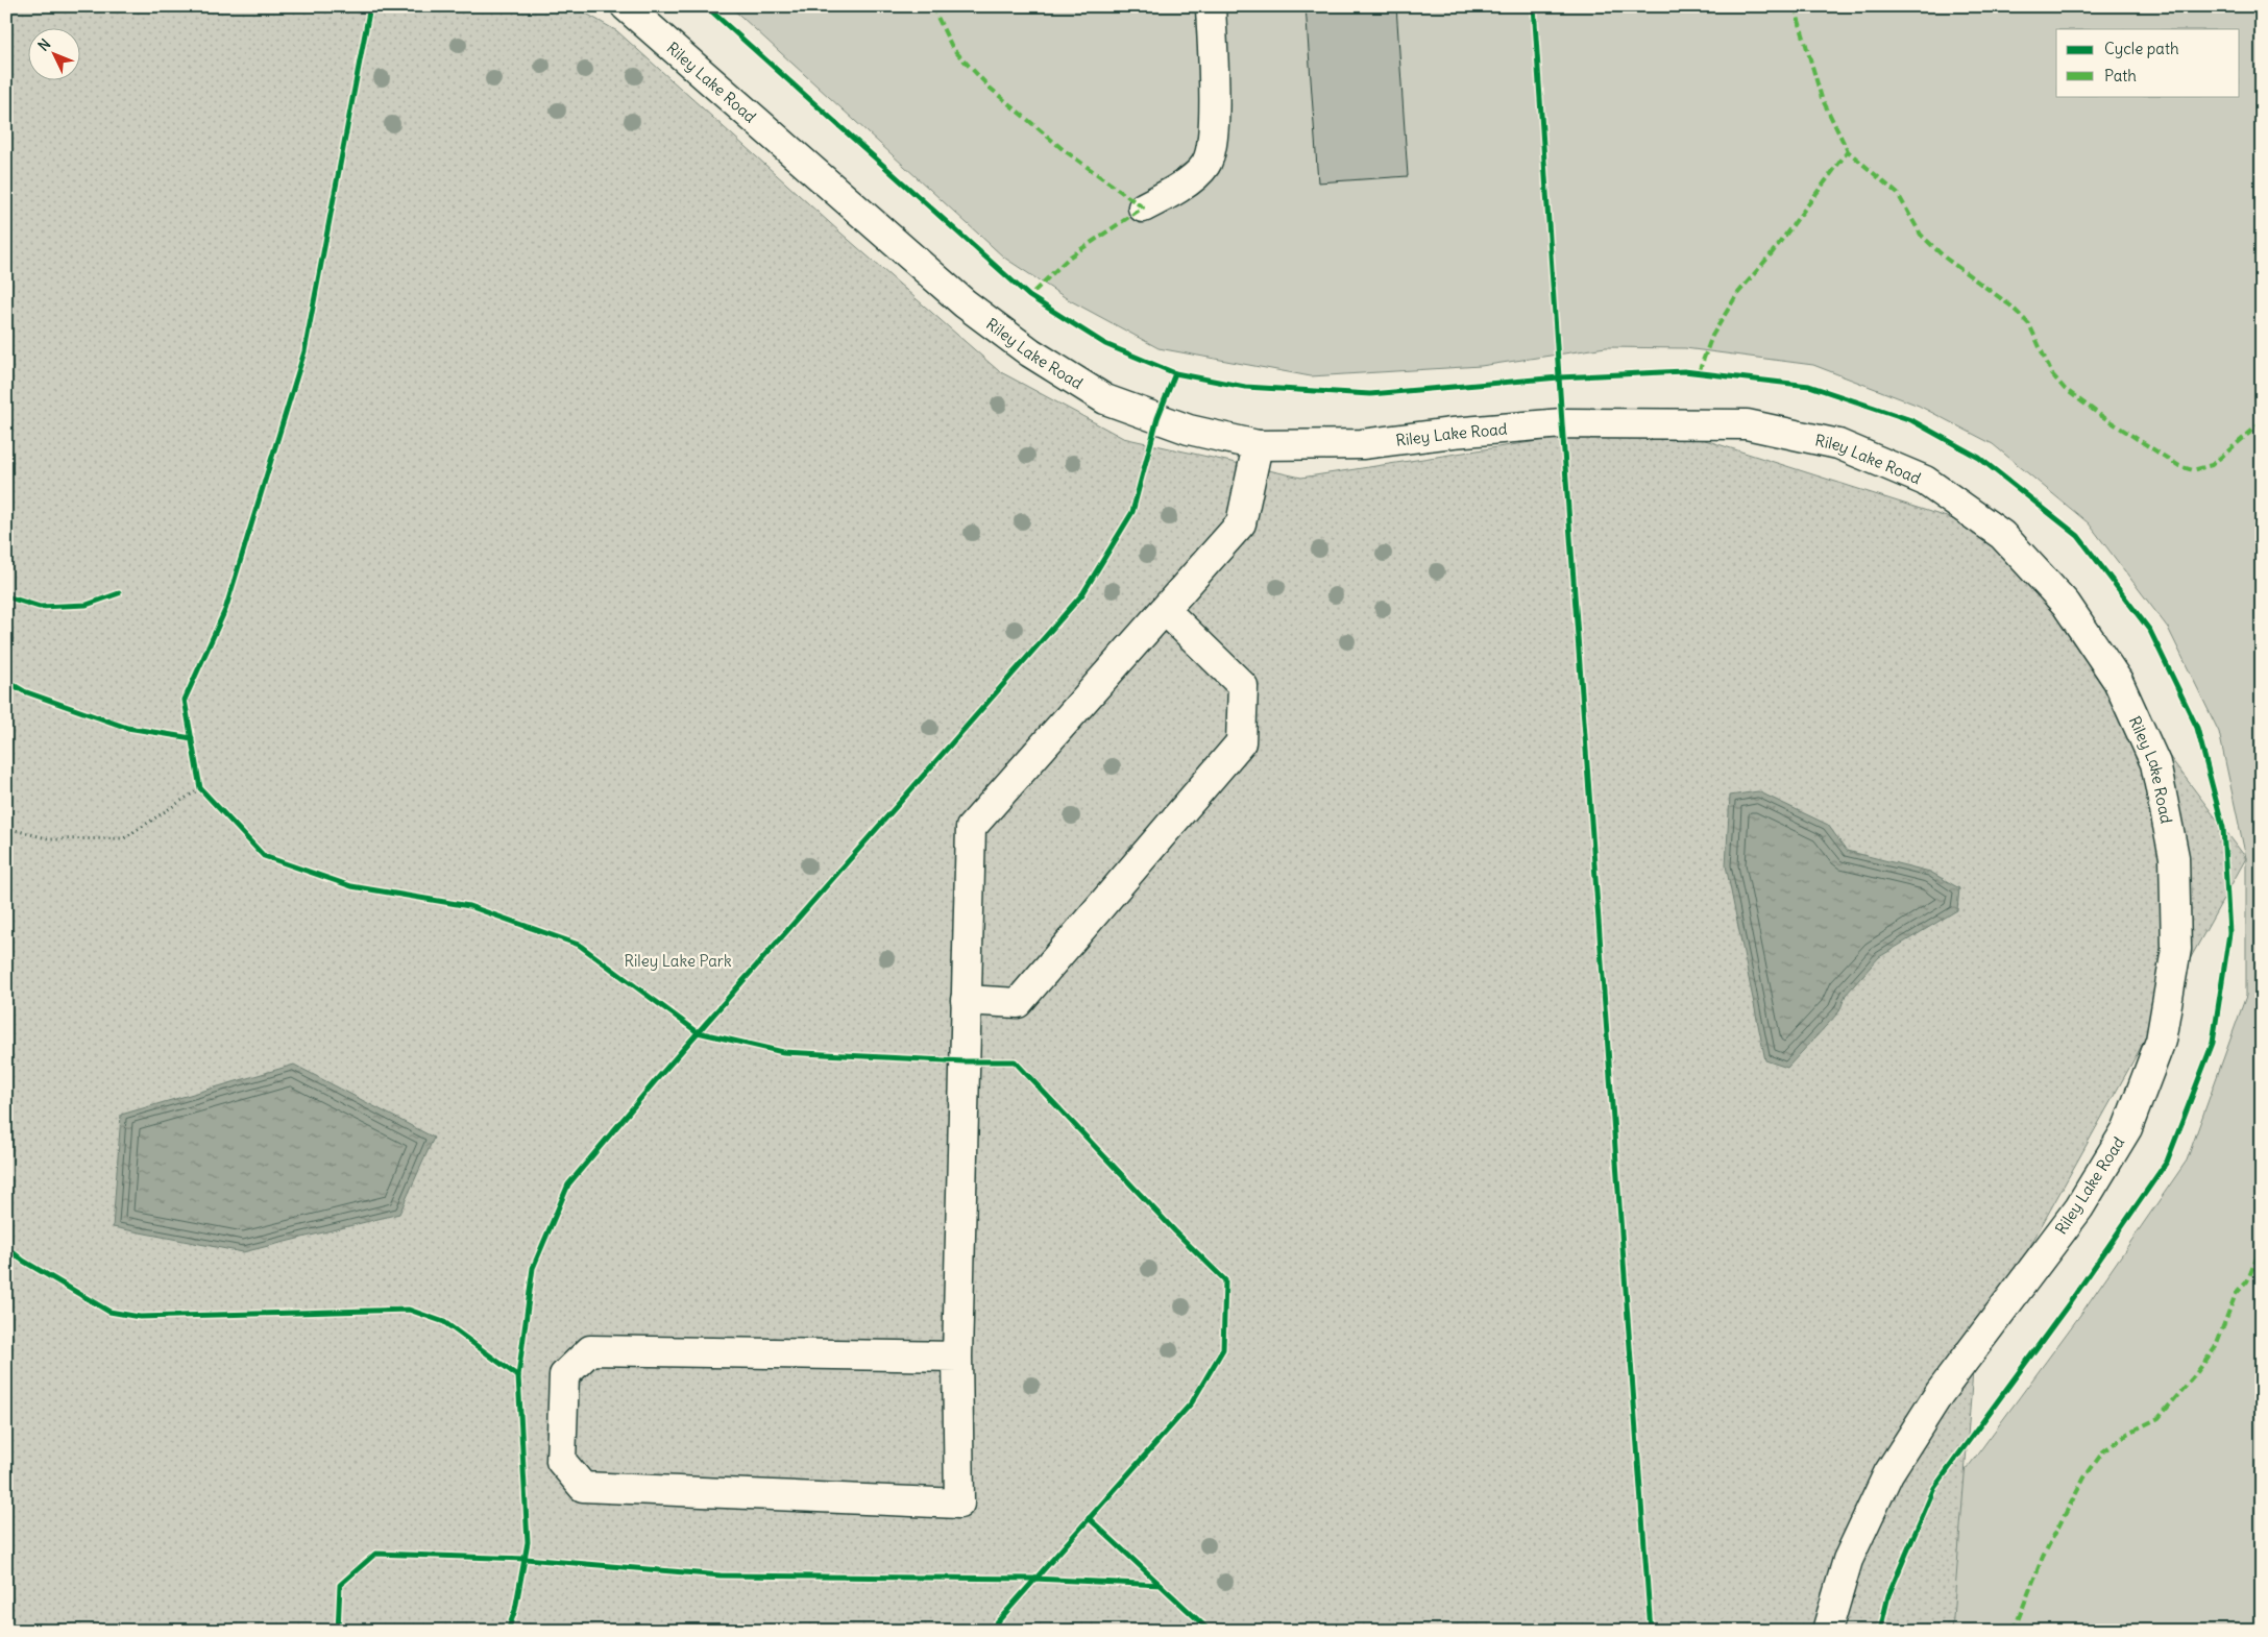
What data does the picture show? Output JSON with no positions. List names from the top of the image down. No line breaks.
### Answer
{"streets":{"street":["Riley Lake Road"]},"parks":["Riley Lake Park"],"legend":["Cycle path","Path"],"north":"top left"}
